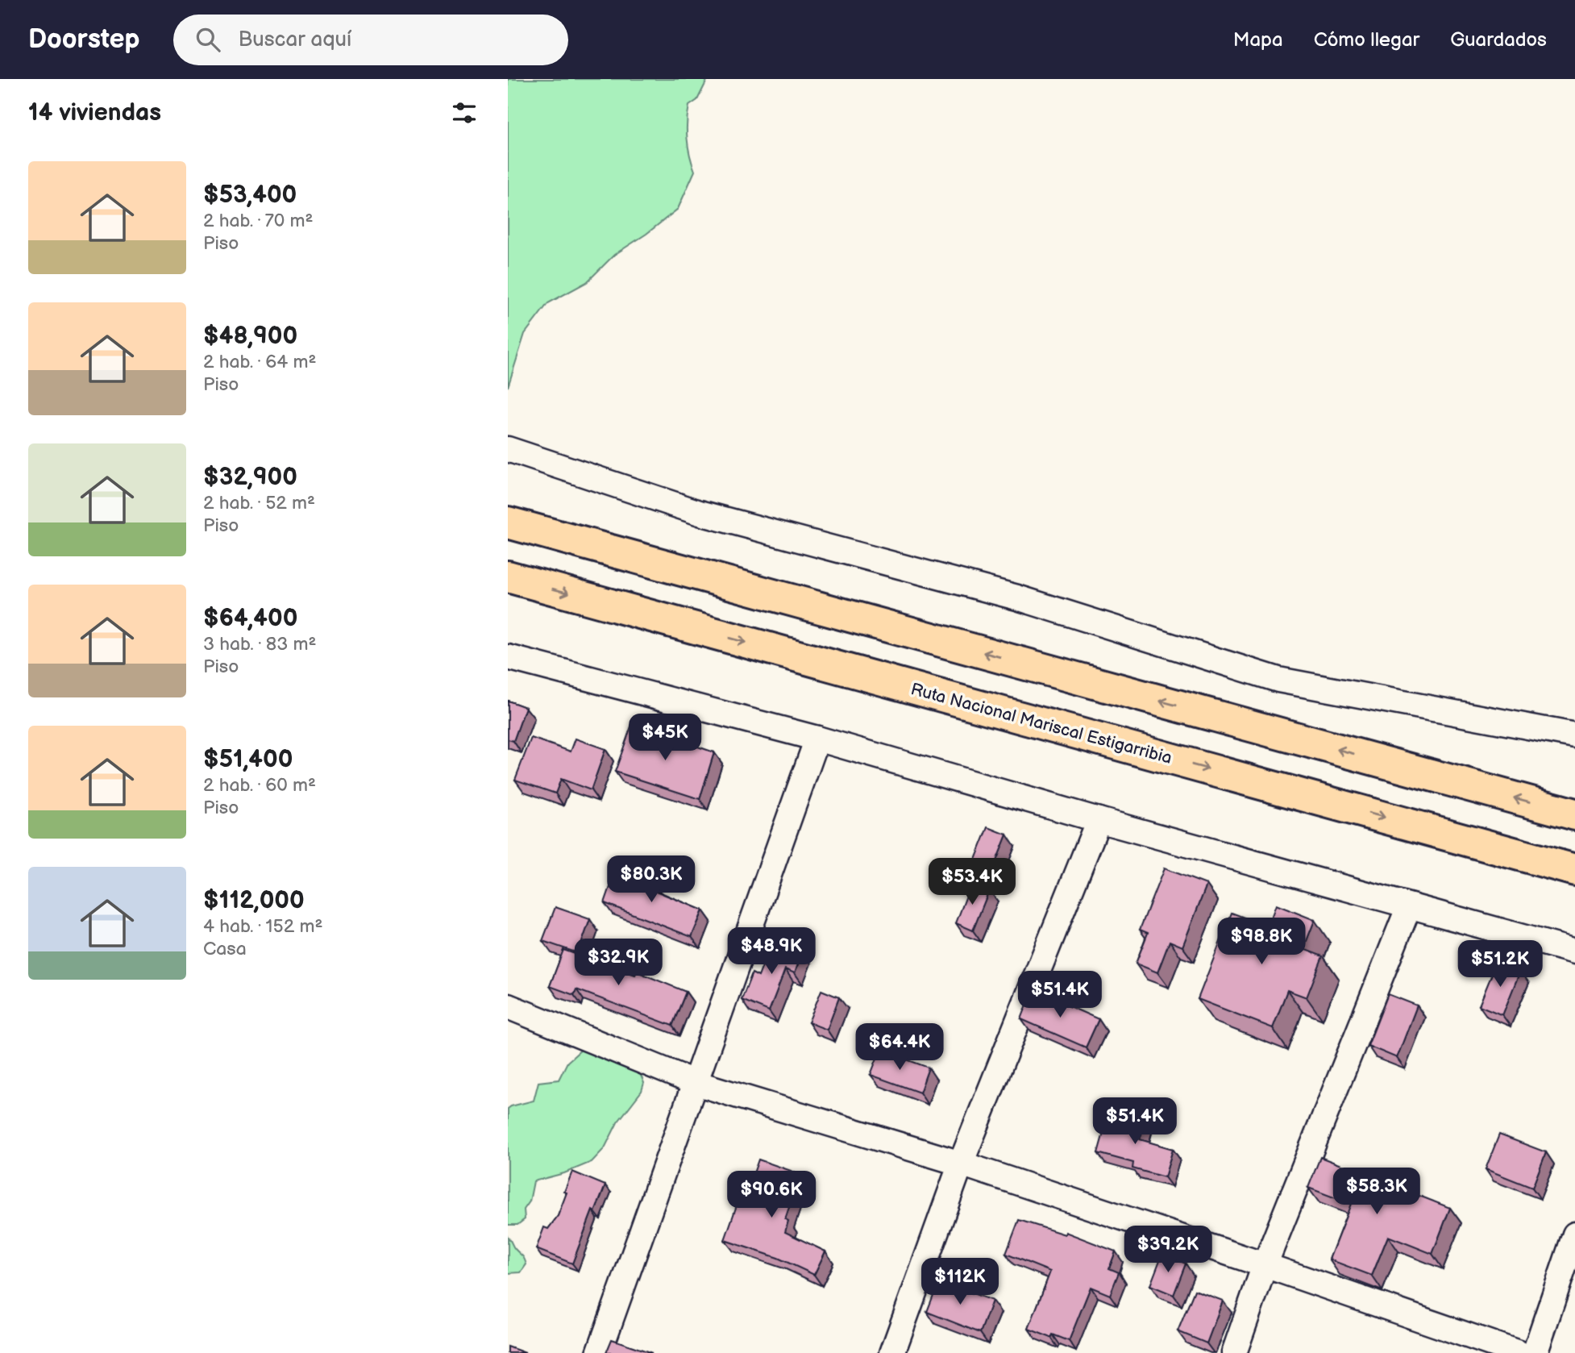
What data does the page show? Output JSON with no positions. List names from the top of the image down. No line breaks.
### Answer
{"streets":{"highway":["Ruta Nacional Mariscal Estigarribia"]},"page":{"header":"Doorstep","search":"Buscar aquí","nav":["Mapa","Cómo llegar","Guardados"],"heading":"14 viviendas","list":[{"name":"$53,400","note":"2 hab. · 70 m² · Piso"},{"name":"$48,900","note":"2 hab. · 64 m² · Piso"},{"name":"$32,900","note":"2 hab. · 52 m² · Piso"},{"name":"$64,400","note":"3 hab. · 83 m² · Piso"},{"name":"$51,400","note":"2 hab. · 60 m² · Piso"},{"name":"$112,000","note":"4 hab. · 152 m² · Casa"}],"price":["$45K","$80.3K","$53.4K","$98.8K","$48.9K","$32.9K","$51.2K","$51.4K","$64.4K","$51.4K","$58.3K","$90.6K","$39.2K","$112K"]}}
